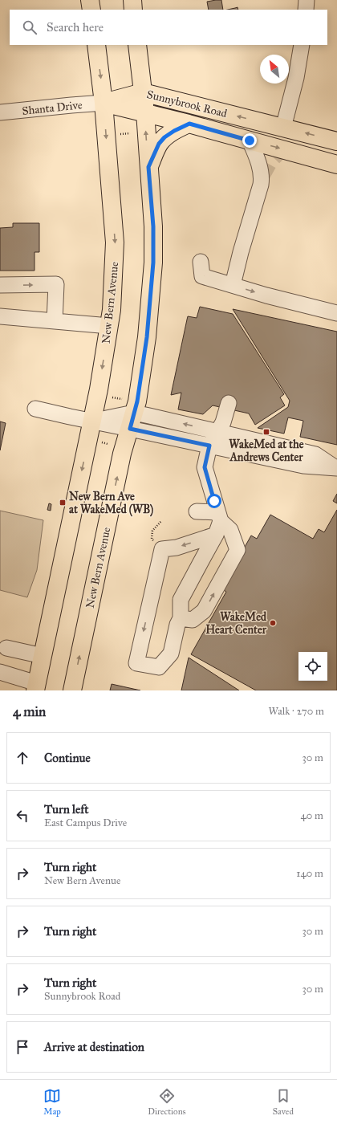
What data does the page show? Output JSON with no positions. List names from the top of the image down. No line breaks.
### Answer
{"streets":{"main road":["Sunnybrook Road","New Bern Avenue"],"street":["Shanta Drive"]},"crossings":[["Sunnybrook Road","Shanta Drive"],["Sunnybrook Road","New Bern Avenue"],["Shanta Drive","New Bern Avenue"]],"places":{"transit":["WakeMed at the Andrews Center","New Bern Ave at WakeMed (WB)"],"other":["WakeMed Heart Center"]},"north":"top left","page":{"search":"Search here","heading":["4 min","Walk · 270 m"],"list":[["Continue","30 m"],["Turn left","East Campus Drive","40 m"],["Turn right","New Bern Avenue","140 m"],["Turn right","30 m"],["Turn right","Sunnybrook Road","30 m"],"Arrive at destination"],"nav":["Map","Directions","Saved"]}}
